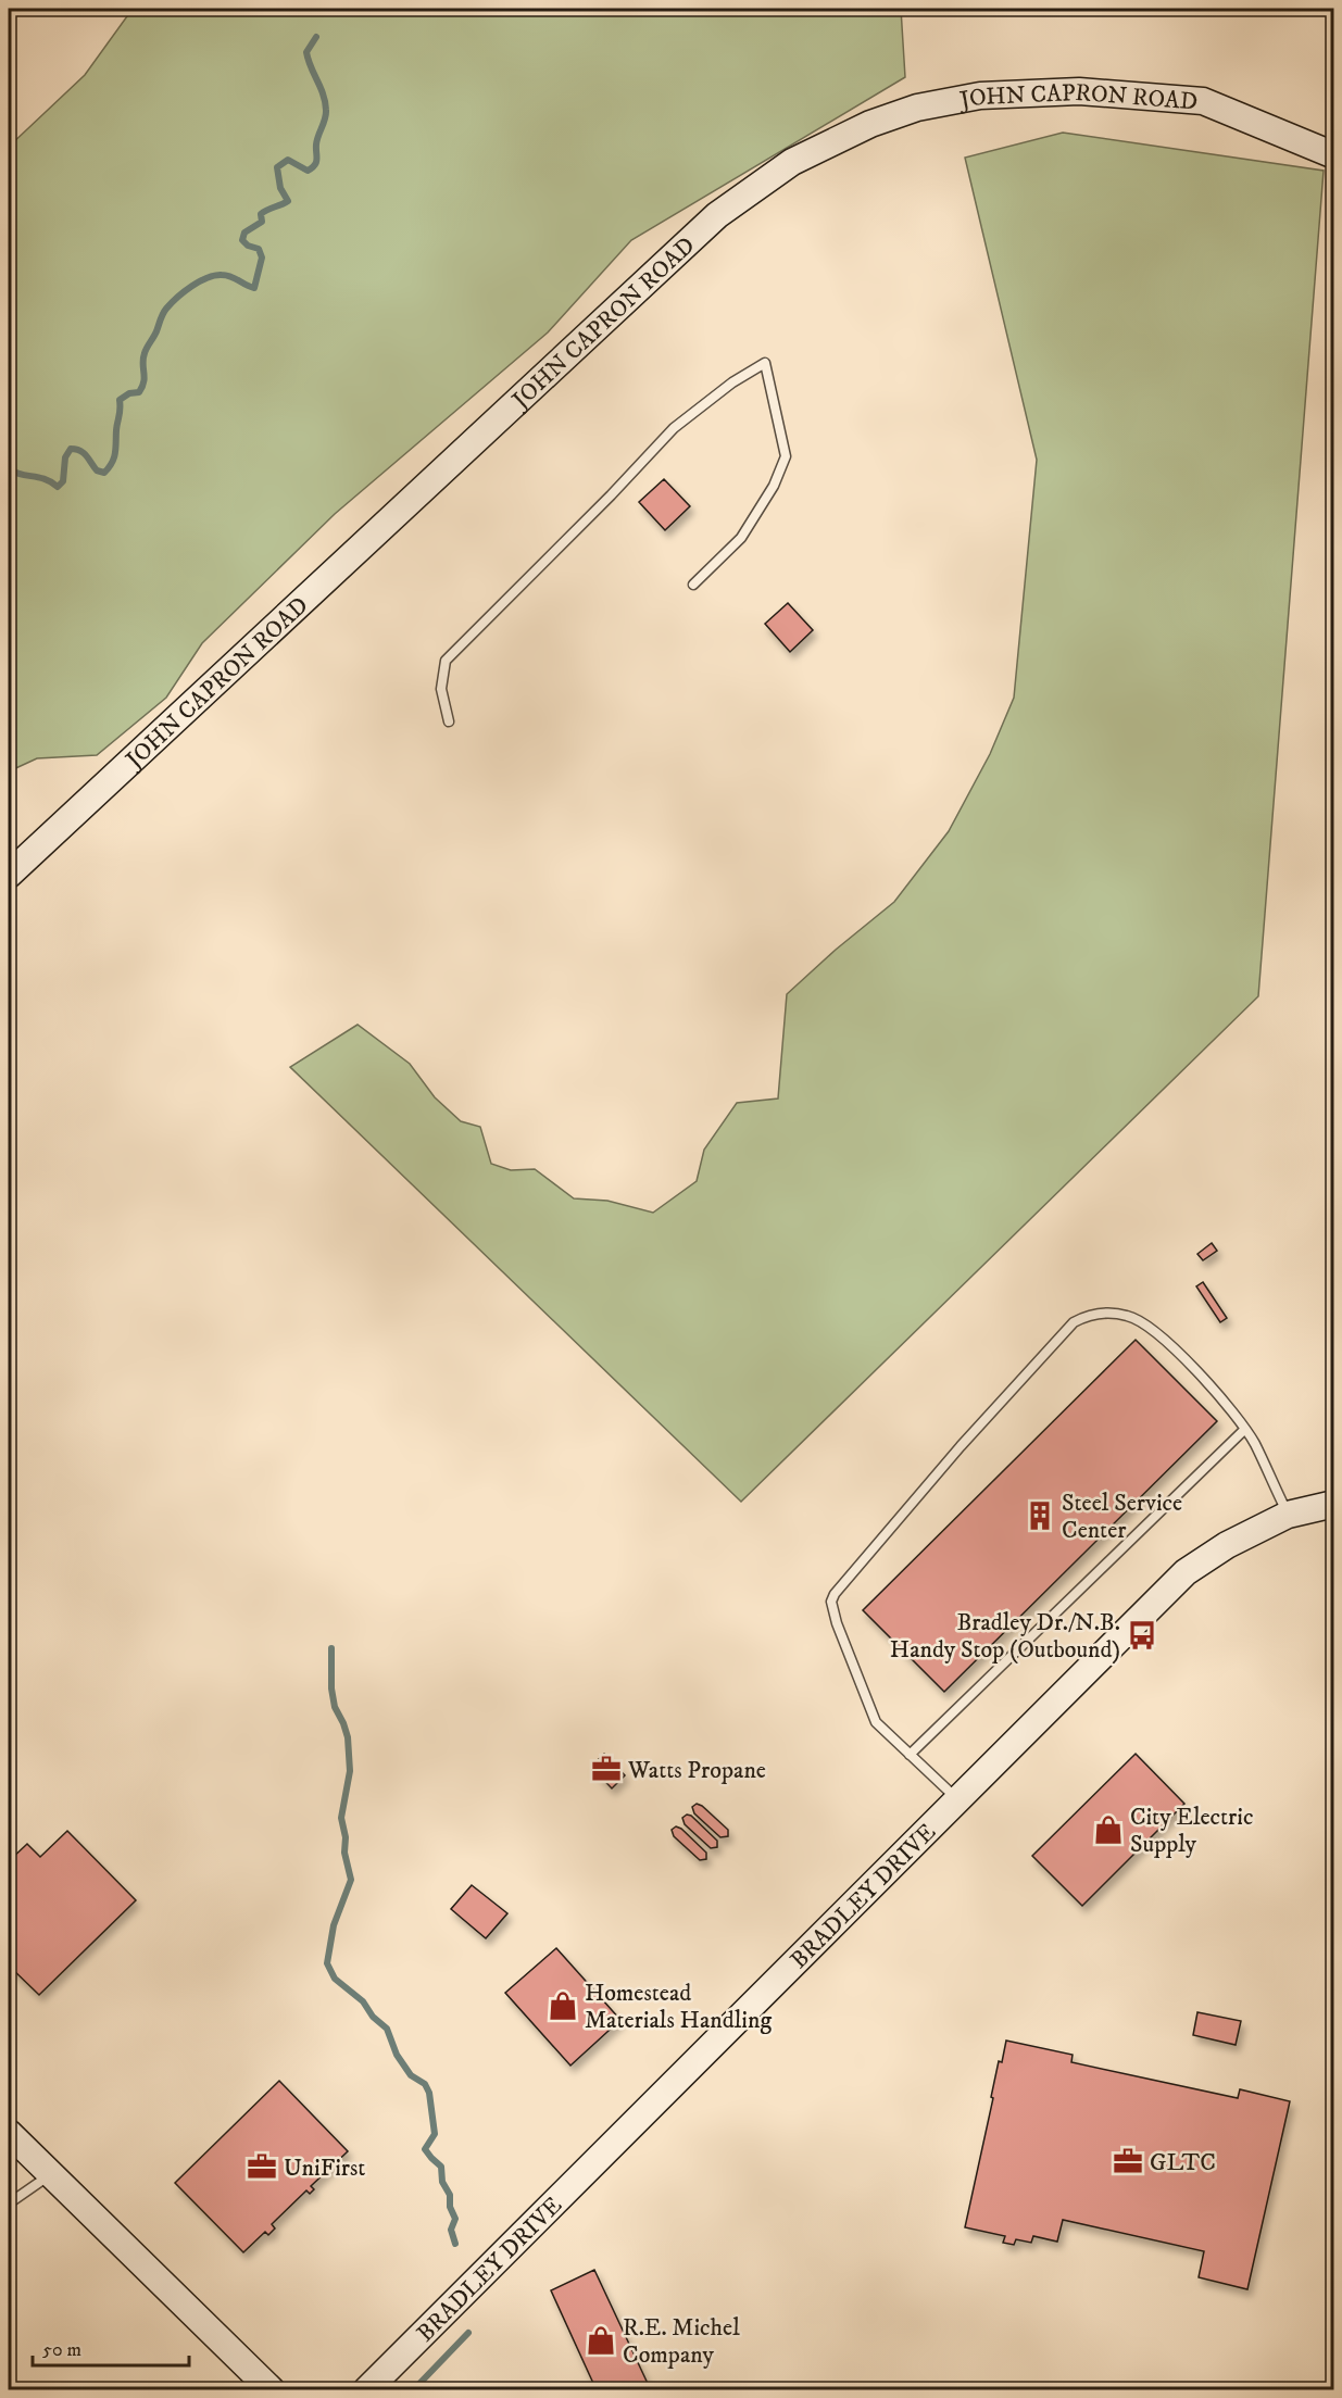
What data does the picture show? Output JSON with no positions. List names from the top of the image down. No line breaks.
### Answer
{"streets":{"street":["JOHN CAPRON ROAD","BRADLEY DRIVE"]},"places":{"building":["Steel Service Center"],"bus stop":["Bradley Dr./N.B. Handy Stop (Outbound)"],"office":["Watts Propane","GLTC","UniFirst"],"shop":["City Electric Supply","Homestead Materials Handling","R.E. Michel Company"]},"scale_bar":"50 m"}
